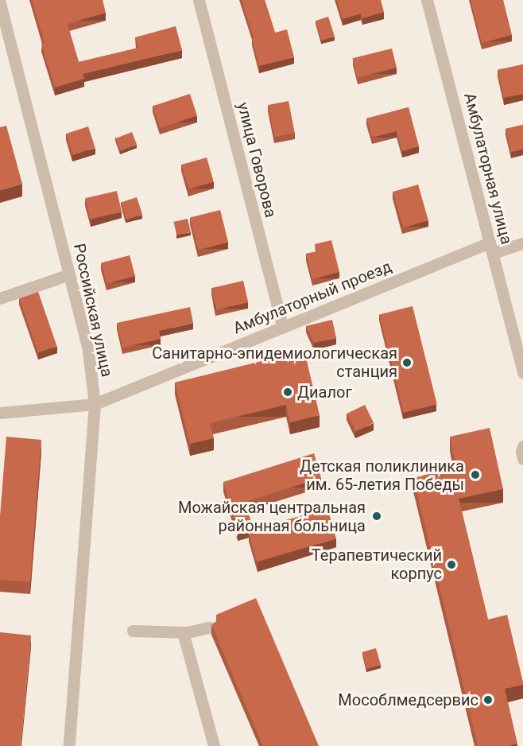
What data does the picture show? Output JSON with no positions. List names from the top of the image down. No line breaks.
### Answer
{"streets":{"street":["улица Говорова","Амбулаторная улица","Амбулаторный проезд","Российская улица"]},"crossings":[["улица Говорова","Амбулаторный проезд"],["Амбулаторная улица","Амбулаторный проезд"],["Амбулаторный проезд","Российская улица"]],"places":["Санитарно-эпидемиологическая станция","Диалог","Детская поликлиника им. 65-летия Победы","Можайская центральная районная больница","Терапевтический корпус","Мособлмедсервис"]}
